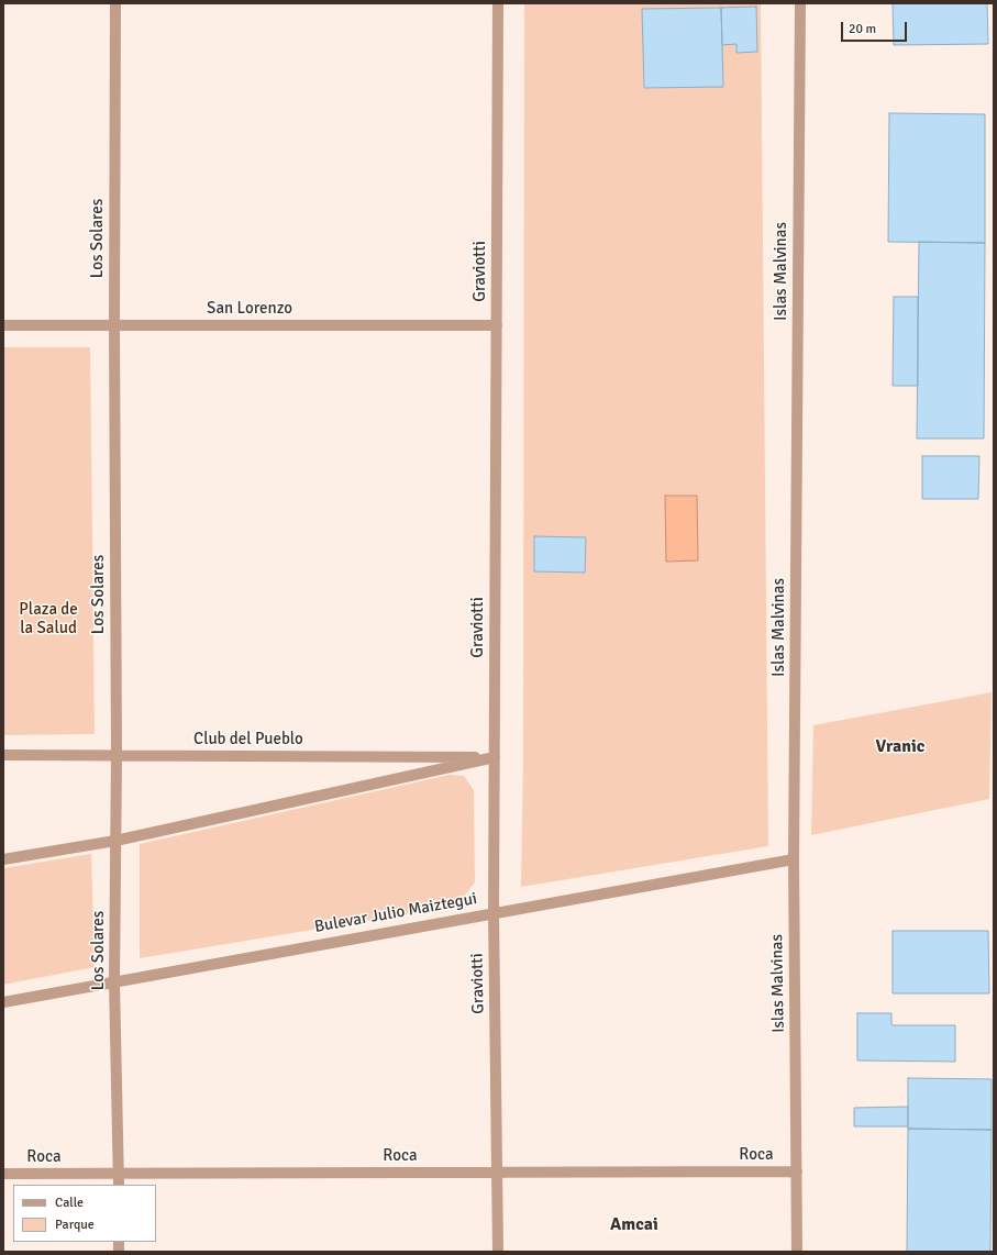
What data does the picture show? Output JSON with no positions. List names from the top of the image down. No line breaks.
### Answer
{"streets":{"street":["Los Solares","Graviotti","Islas Malvinas","San Lorenzo","Club del Pueblo","Bulevar Julio Maiztegui","Roca"]},"crossings":[["Los Solares","San Lorenzo"],["Los Solares","Club del Pueblo"],["Los Solares","Bulevar Julio Maiztegui"],["Los Solares","Roca"],["Graviotti","San Lorenzo"],["Graviotti","Club del Pueblo"],["Graviotti","Bulevar Julio Maiztegui"],["Graviotti","Roca"],["Islas Malvinas","Bulevar Julio Maiztegui"],["Islas Malvinas","Roca"]],"districts":["Vranic","Amcai"],"parks":["Plaza de la Salud"],"legend":["Calle","Parque"],"scale_bar":"20 m"}
